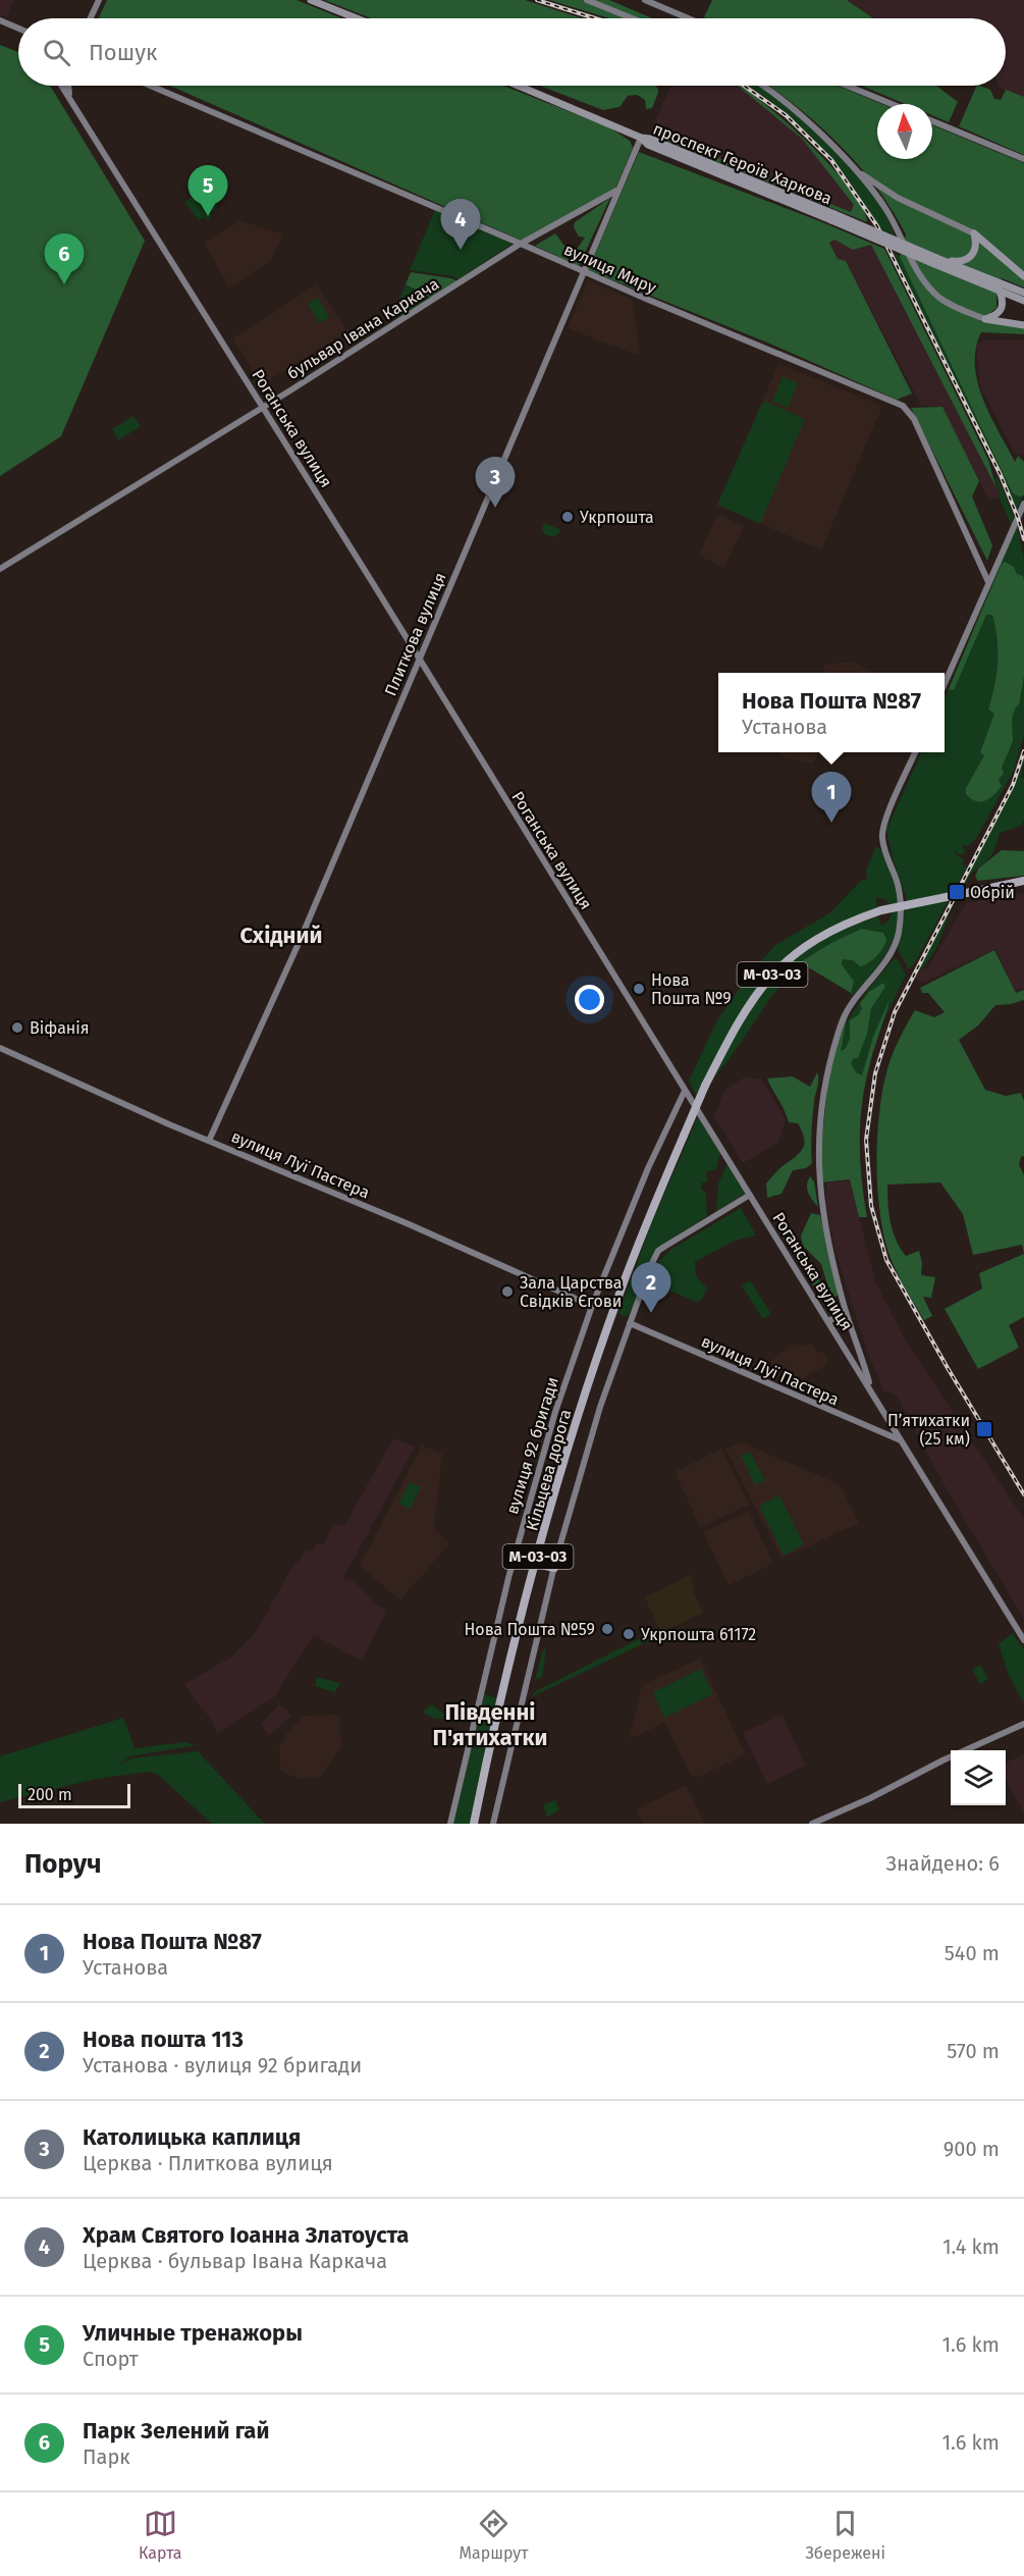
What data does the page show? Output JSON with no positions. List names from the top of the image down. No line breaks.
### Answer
{"streets":{"highway":["М-03-03","Кільцева дорога"],"main road":["проспект Героїв Харкова"],"street":["вулиця Миру","бульвар Івана Каркача","Роганська вулиця","Плиткова вулиця","вулиця Луї Пастера","вулиця 92 бригади"]},"crossings":[["проспект Героїв Харкова","Плиткова вулиця"],["вулиця Миру","бульвар Івана Каркача"],["вулиця Миру","Плиткова вулиця"],["бульвар Івана Каркача","Роганська вулиця"],["бульвар Івана Каркача","Плиткова вулиця"],["Роганська вулиця","Плиткова вулиця"],["Роганська вулиця","вулиця Луї Пастера"],["Роганська вулиця","вулиця 92 бригади"],["Плиткова вулиця","вулиця Луї Пастера"],["вулиця Луї Пастера","вулиця 92 бригади"]],"districts":["Східний","Південні П'ятихатки"],"places":{"other":["Укрпошта","Нова Пошта №9","Віфанія","Зала Царства Свідків Єгови","Нова Пошта №59","Укрпошта 61172"],"transit":["Обрій","Пʼятихатки (25 км)"]},"scale_bar":"200 m","north":"top","page":{"search":"Пошук","pins":["5","4","6","3","1","2"],"popup":["Нова Пошта №87","Установа"],"scale":"200 m","heading":["Поруч","Знайдено: 6"],"list":[{"mark":"1","name":"Нова Пошта №87","note":"Установа","value":"540 m"},{"mark":"2","name":"Нова пошта 113","note":"Установа · вулиця 92 бригади","value":"570 m"},{"mark":"3","name":"Католицька каплиця","note":"Церква · Плиткова вулиця","value":"900 m"},{"mark":"4","name":"Храм Святого Іоанна Златоуста","note":"Церква · бульвар Івана Каркача","value":"1.4 km"},{"mark":"5","name":"Уличные тренажоры","note":"Спорт","value":"1.6 km"},{"mark":"6","name":"Парк Зелений гай","note":"Парк","value":"1.6 km"}],"nav":["Карта","Маршрут","Збережені"]}}
